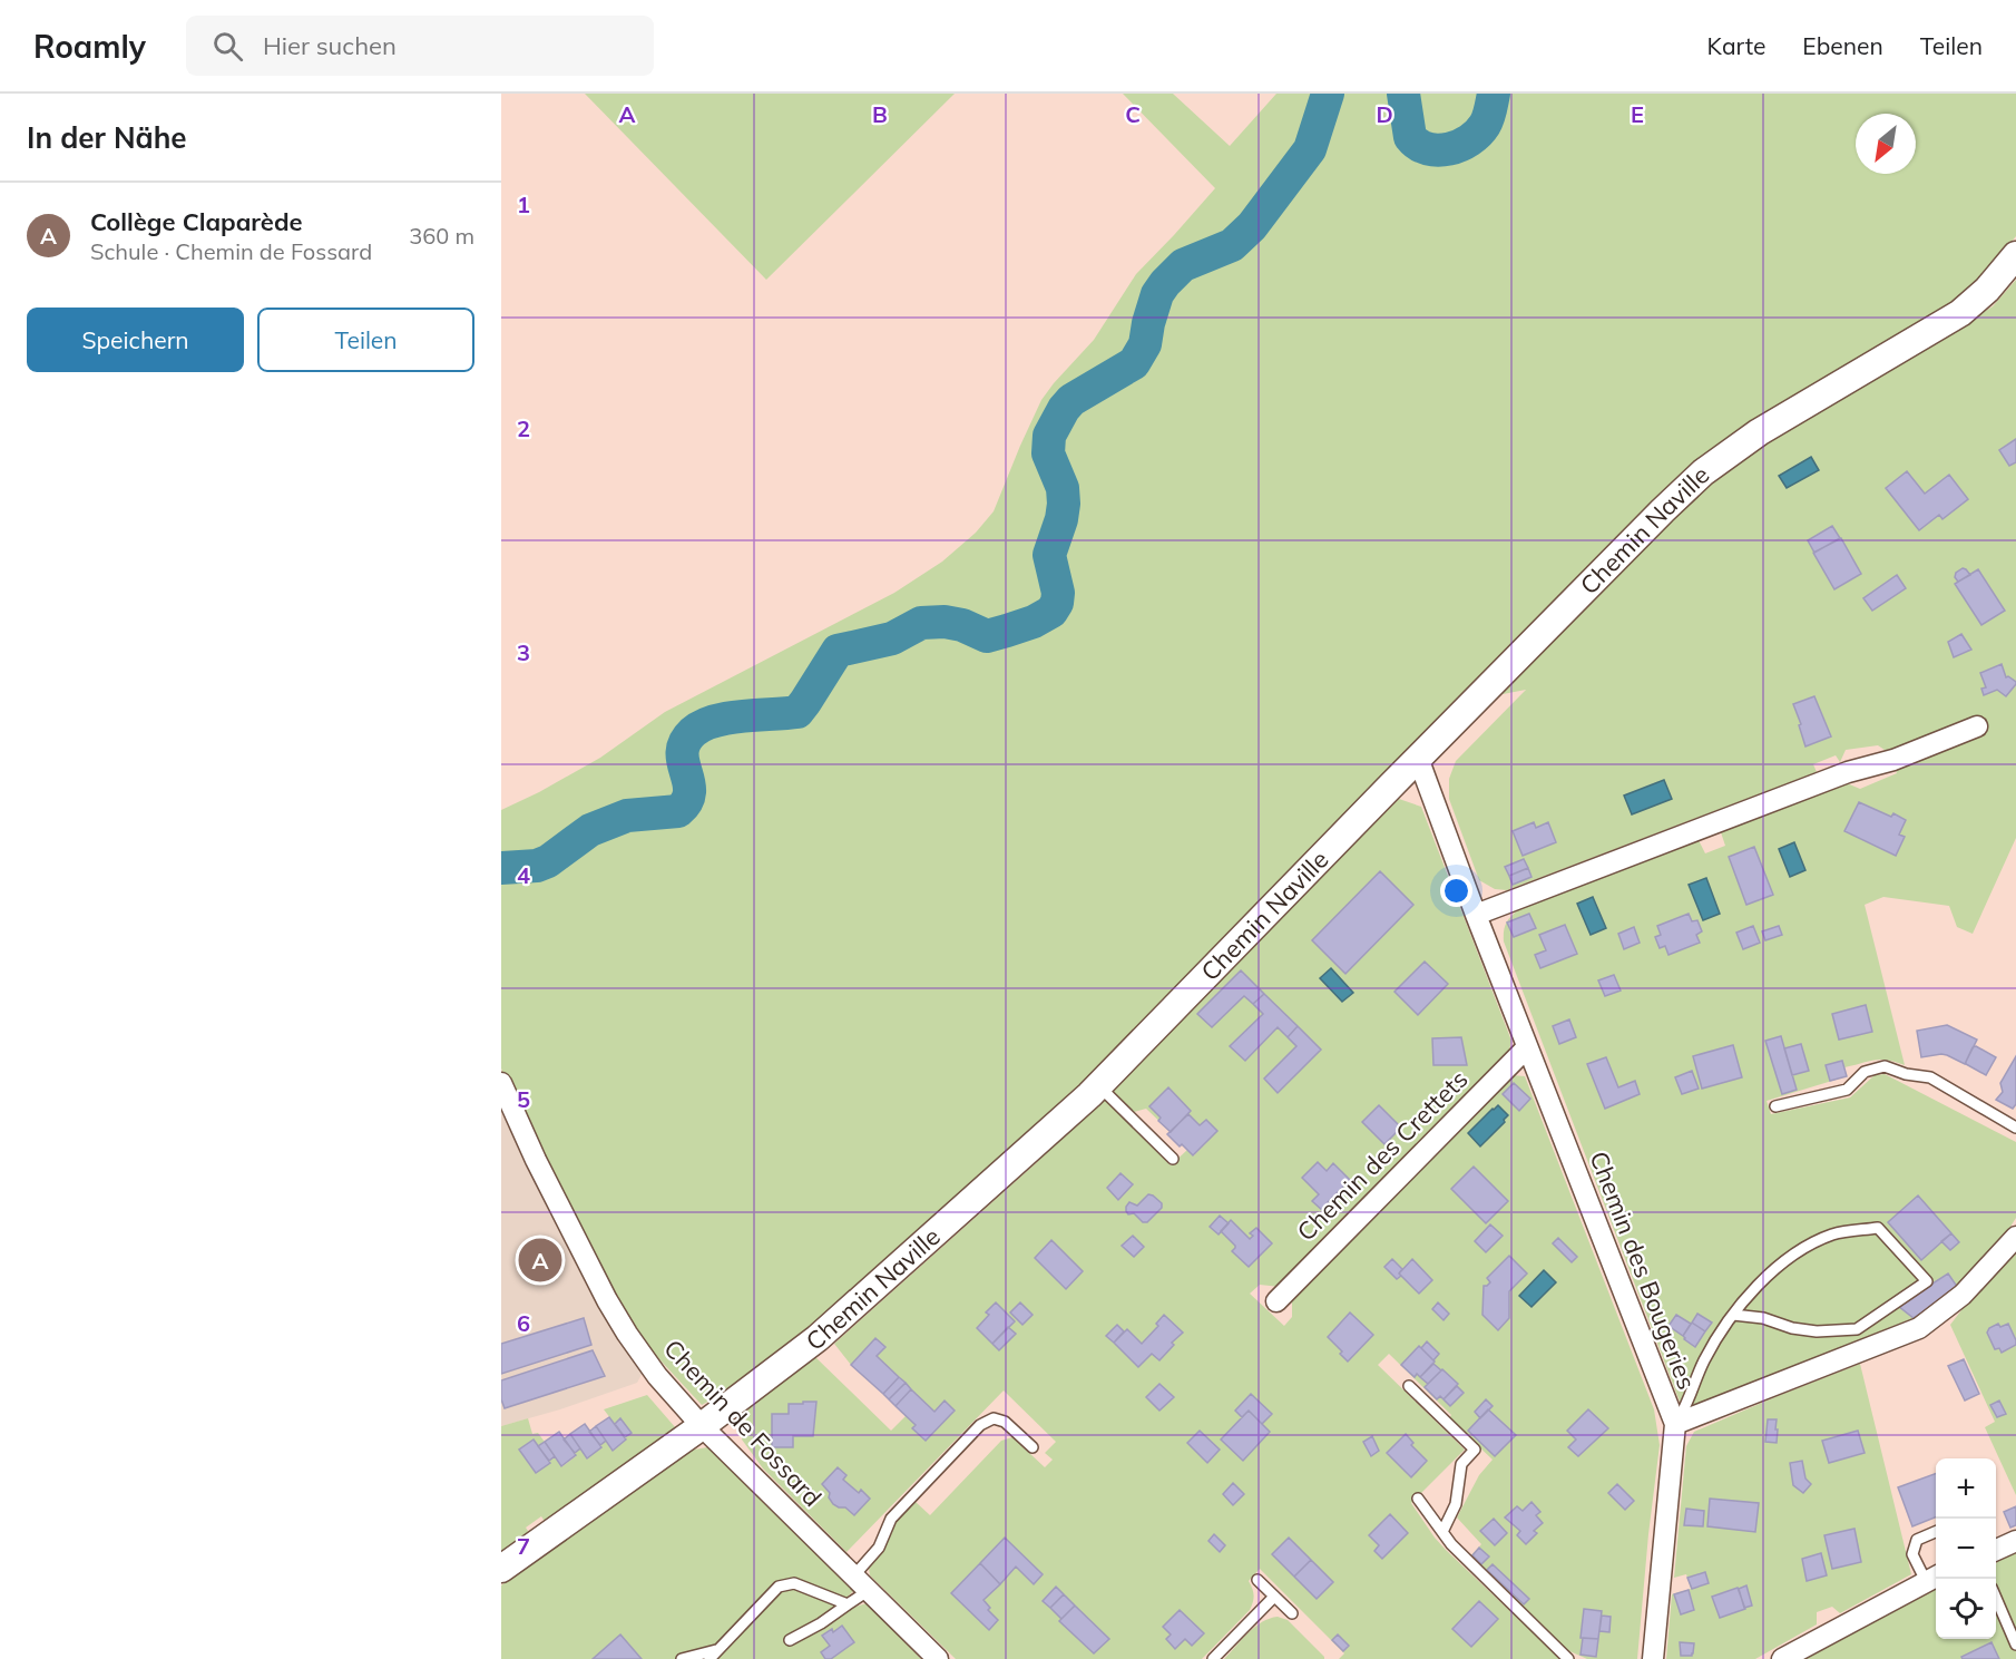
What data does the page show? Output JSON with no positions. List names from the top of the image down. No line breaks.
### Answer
{"streets":{"street":["Chemin Naville","Chemin des Crettets","Chemin des Bougeries","Chemin de Fossard"]},"crossings":[["Chemin Naville","Chemin des Bougeries"],["Chemin Naville","Chemin de Fossard"],["Chemin des Crettets","Chemin des Bougeries"]],"north":"bottom left","page":{"header":"Roamly","search":"Hier suchen","nav":["Karte","Ebenen","Teilen"],"heading":"In der Nähe","list":[{"mark":"A","name":"Collège Claparède","note":"Schule · Chemin de Fossard","value":"360 m"}],"buttons":["Speichern","Teilen"],"pins":"A","map_buttons":["+","−"]},"grid":{"columns":["A","B","C","D","E"],"rows":["1","2","3","4","5","6","7"]}}
